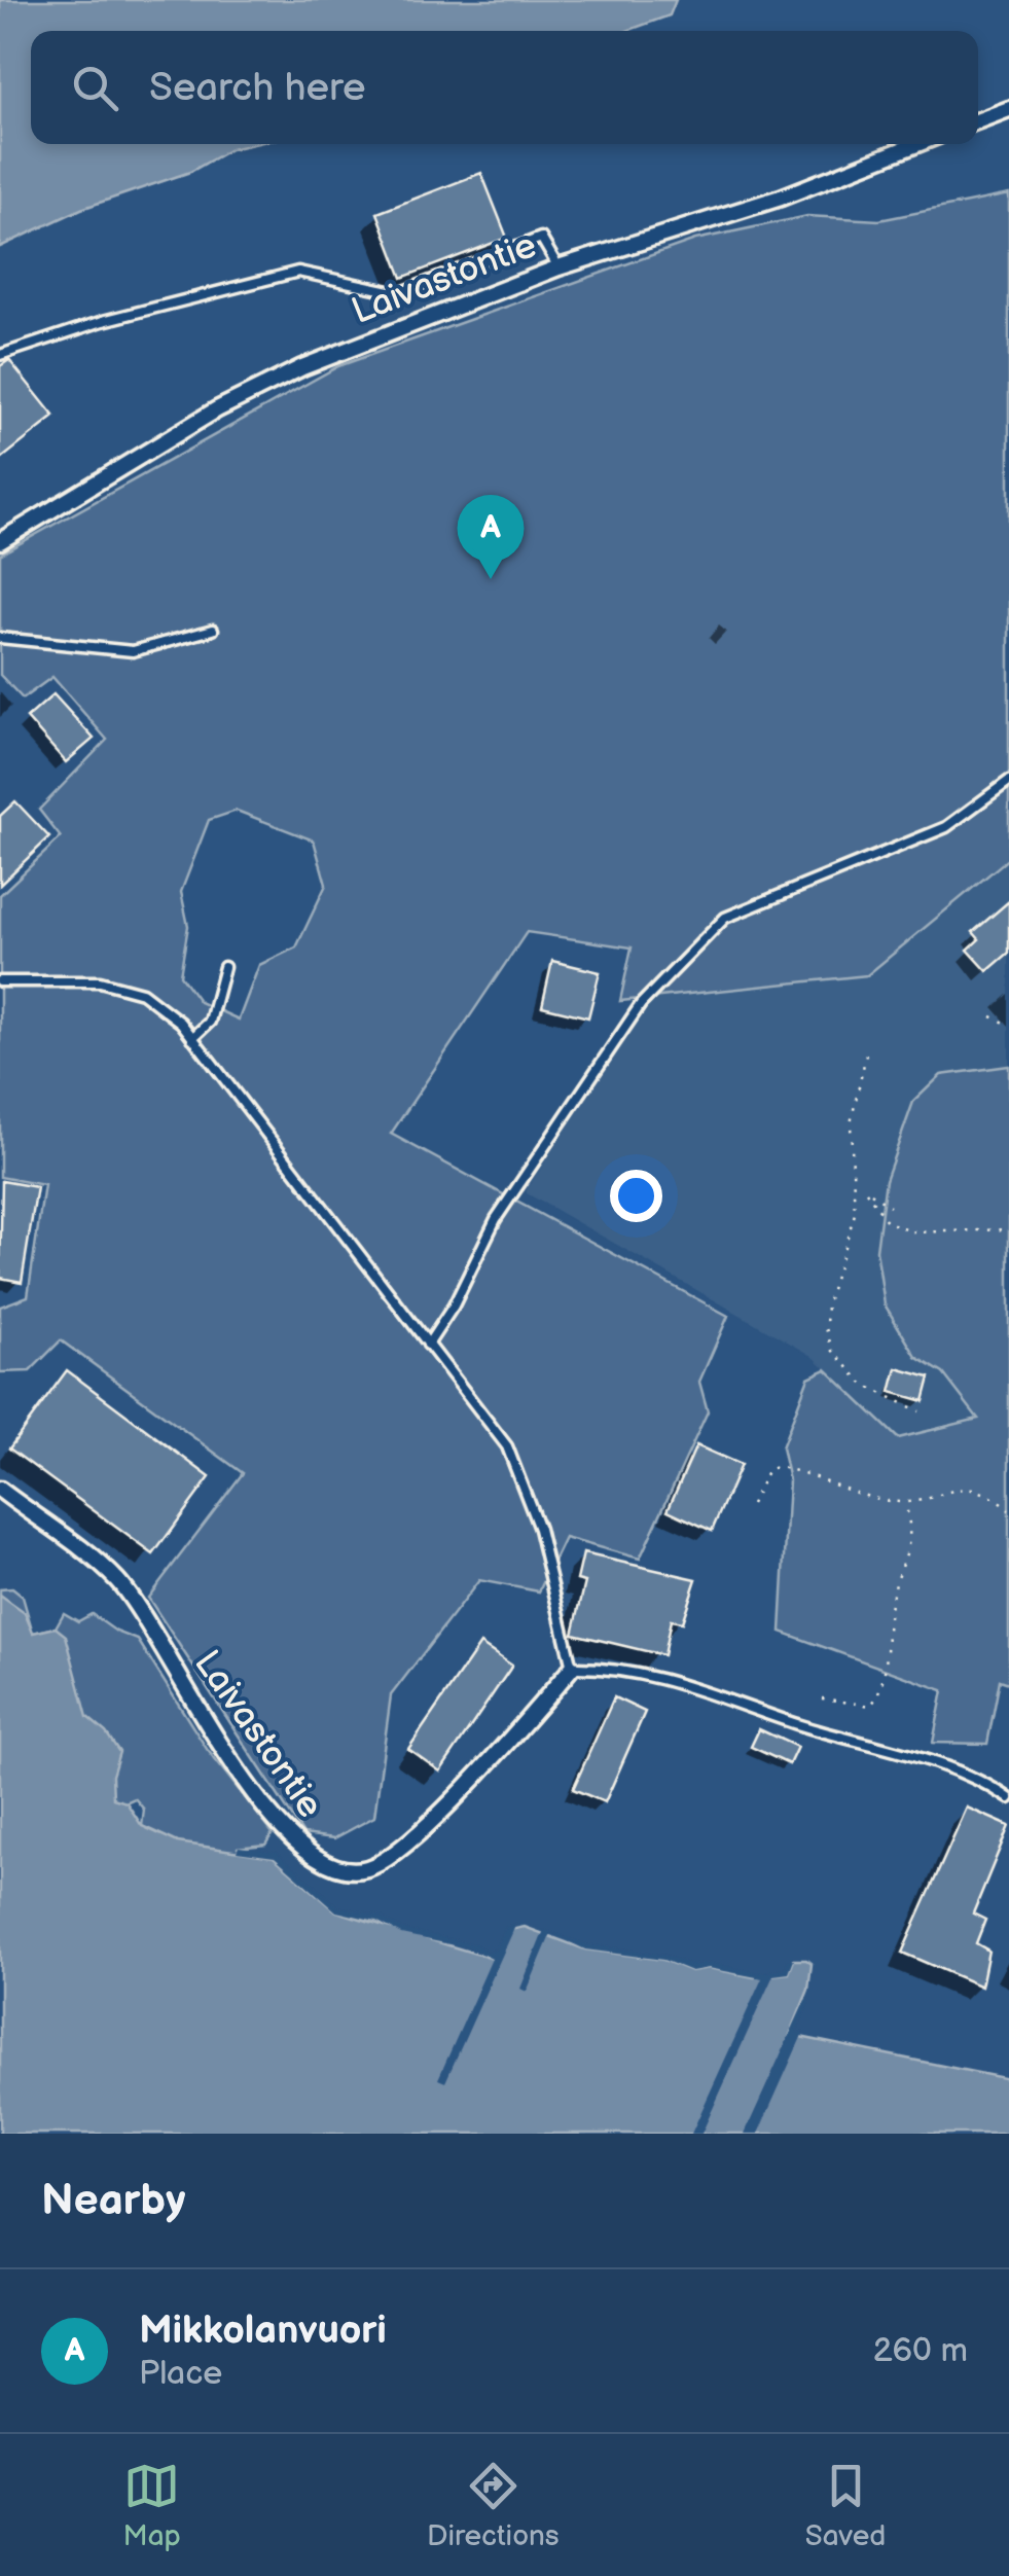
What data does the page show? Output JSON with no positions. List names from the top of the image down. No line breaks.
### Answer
{"streets":{"street":["Laivastontie"]},"page":{"search":"Search here","pins":"A","heading":"Nearby","list":[{"mark":"A","name":"Mikkolanvuori","note":"Place","value":"260 m"}],"nav":["Map","Directions","Saved"]}}
